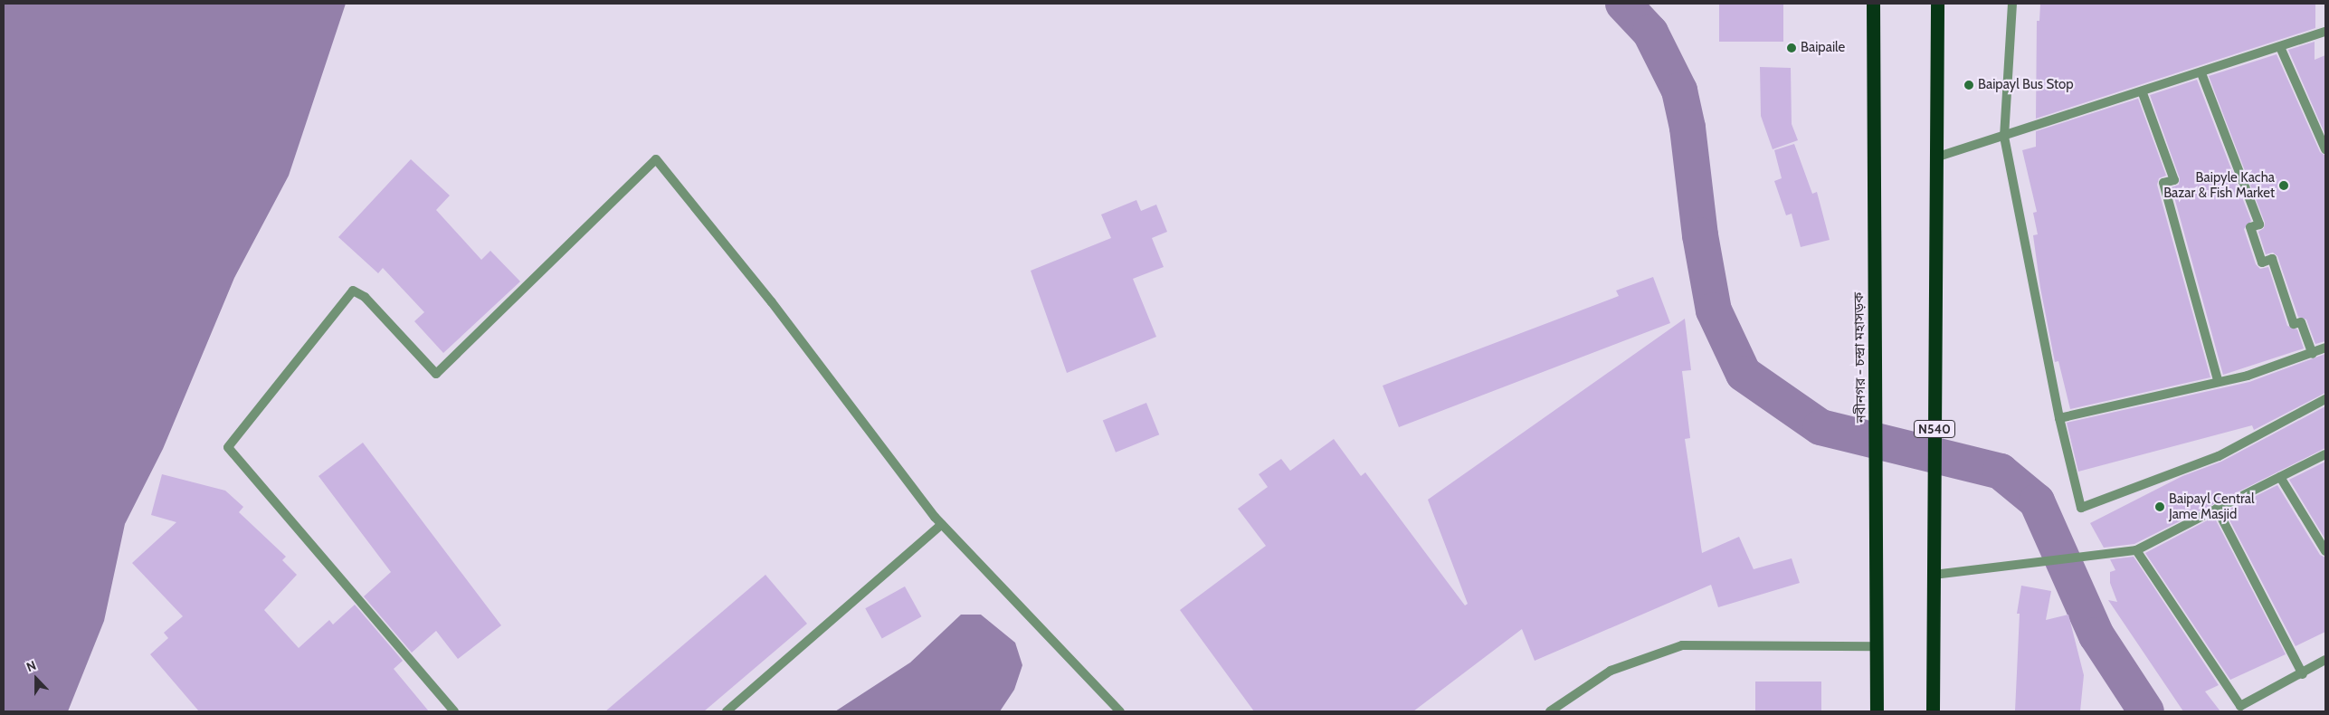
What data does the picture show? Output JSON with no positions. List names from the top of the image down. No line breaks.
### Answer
{"streets":{"highway":["নবীনগর - চন্দ্রা মহাসড়ক","N540"]},"places":["Baipaile","Baipayl Bus Stop","Baipyle Kacha Bazar & Fish Market","Baipayl Central Jame Masjid"],"north":"top"}
